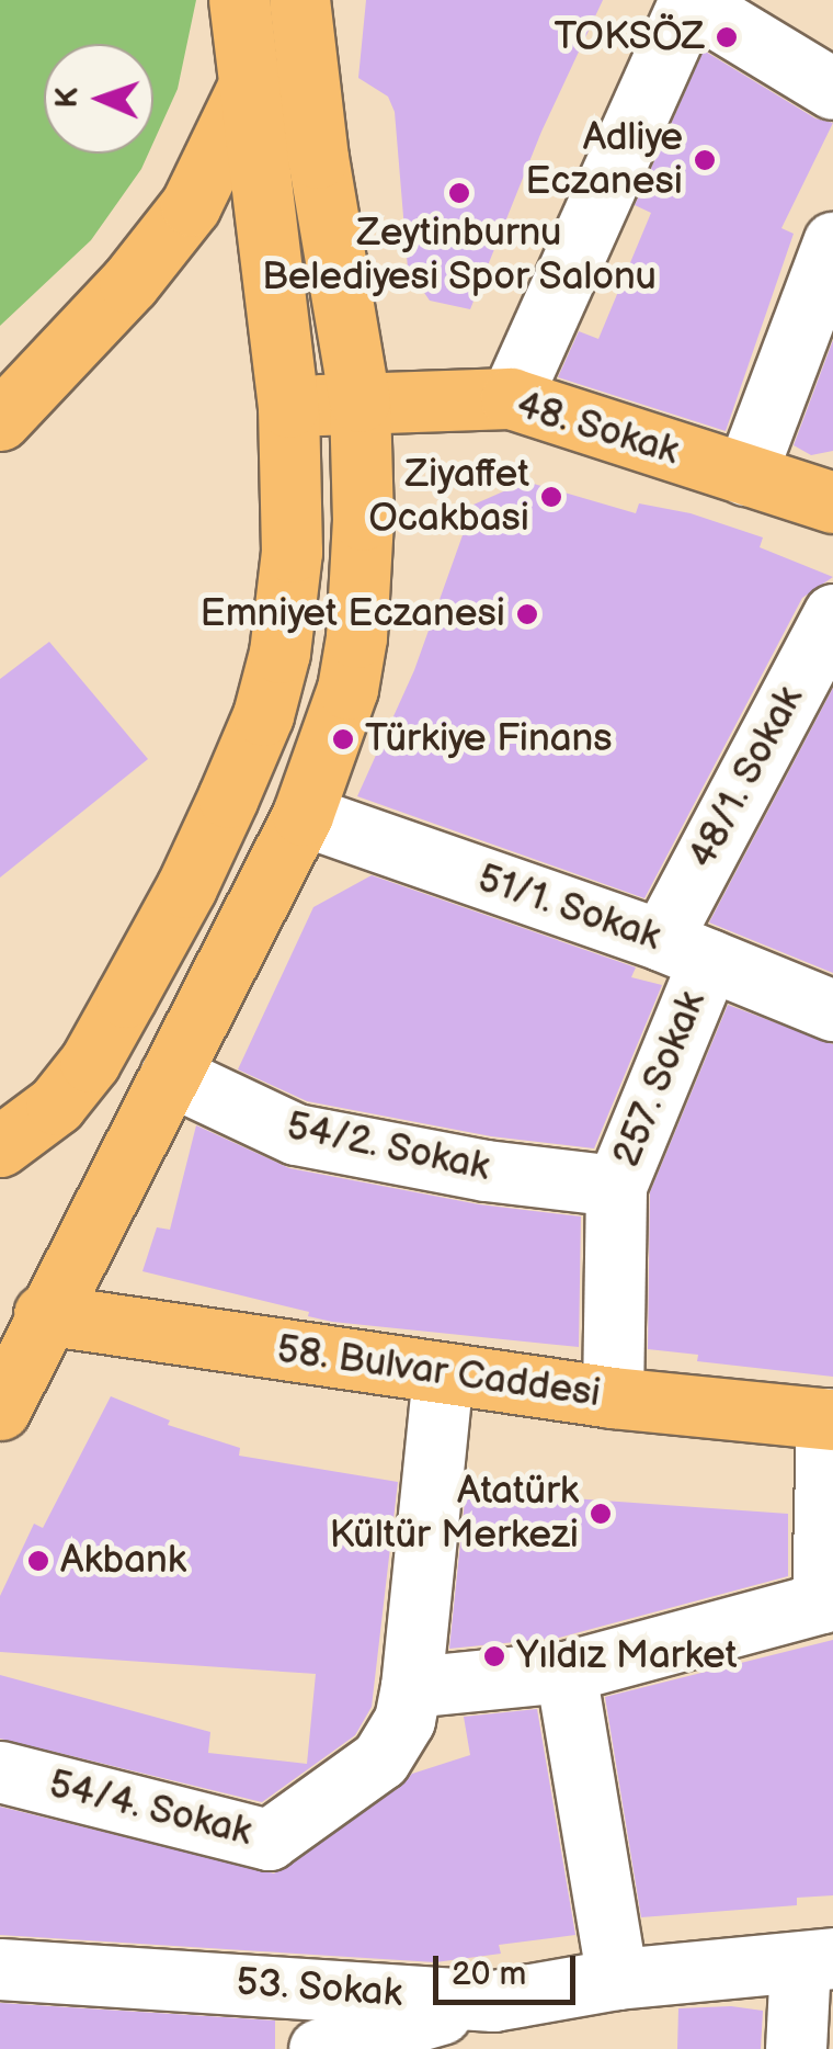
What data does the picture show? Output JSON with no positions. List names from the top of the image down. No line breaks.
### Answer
{"streets":{"main road":["48. Sokak","58. Bulvar Caddesi"],"street":["48/1. Sokak","51/1. Sokak","257. Sokak","54/2. Sokak","54/4. Sokak","53. Sokak"]},"crossings":[["48/1. Sokak","51/1. Sokak"],["48/1. Sokak","257. Sokak"],["51/1. Sokak","257. Sokak"],["257. Sokak","54/2. Sokak"],["257. Sokak","58. Bulvar Caddesi"],["58. Bulvar Caddesi","54/4. Sokak"]],"places":["TOKSÖZ","Adliye Eczanesi","Zeytinburnu Belediyesi Spor Salonu","Ziyaffet Ocakbasi","Emniyet Eczanesi","Türkiye Finans","Atatürk Kültür Merkezi","Akbank","Yıldız Market"],"scale_bar":"20 m","north":"left"}
